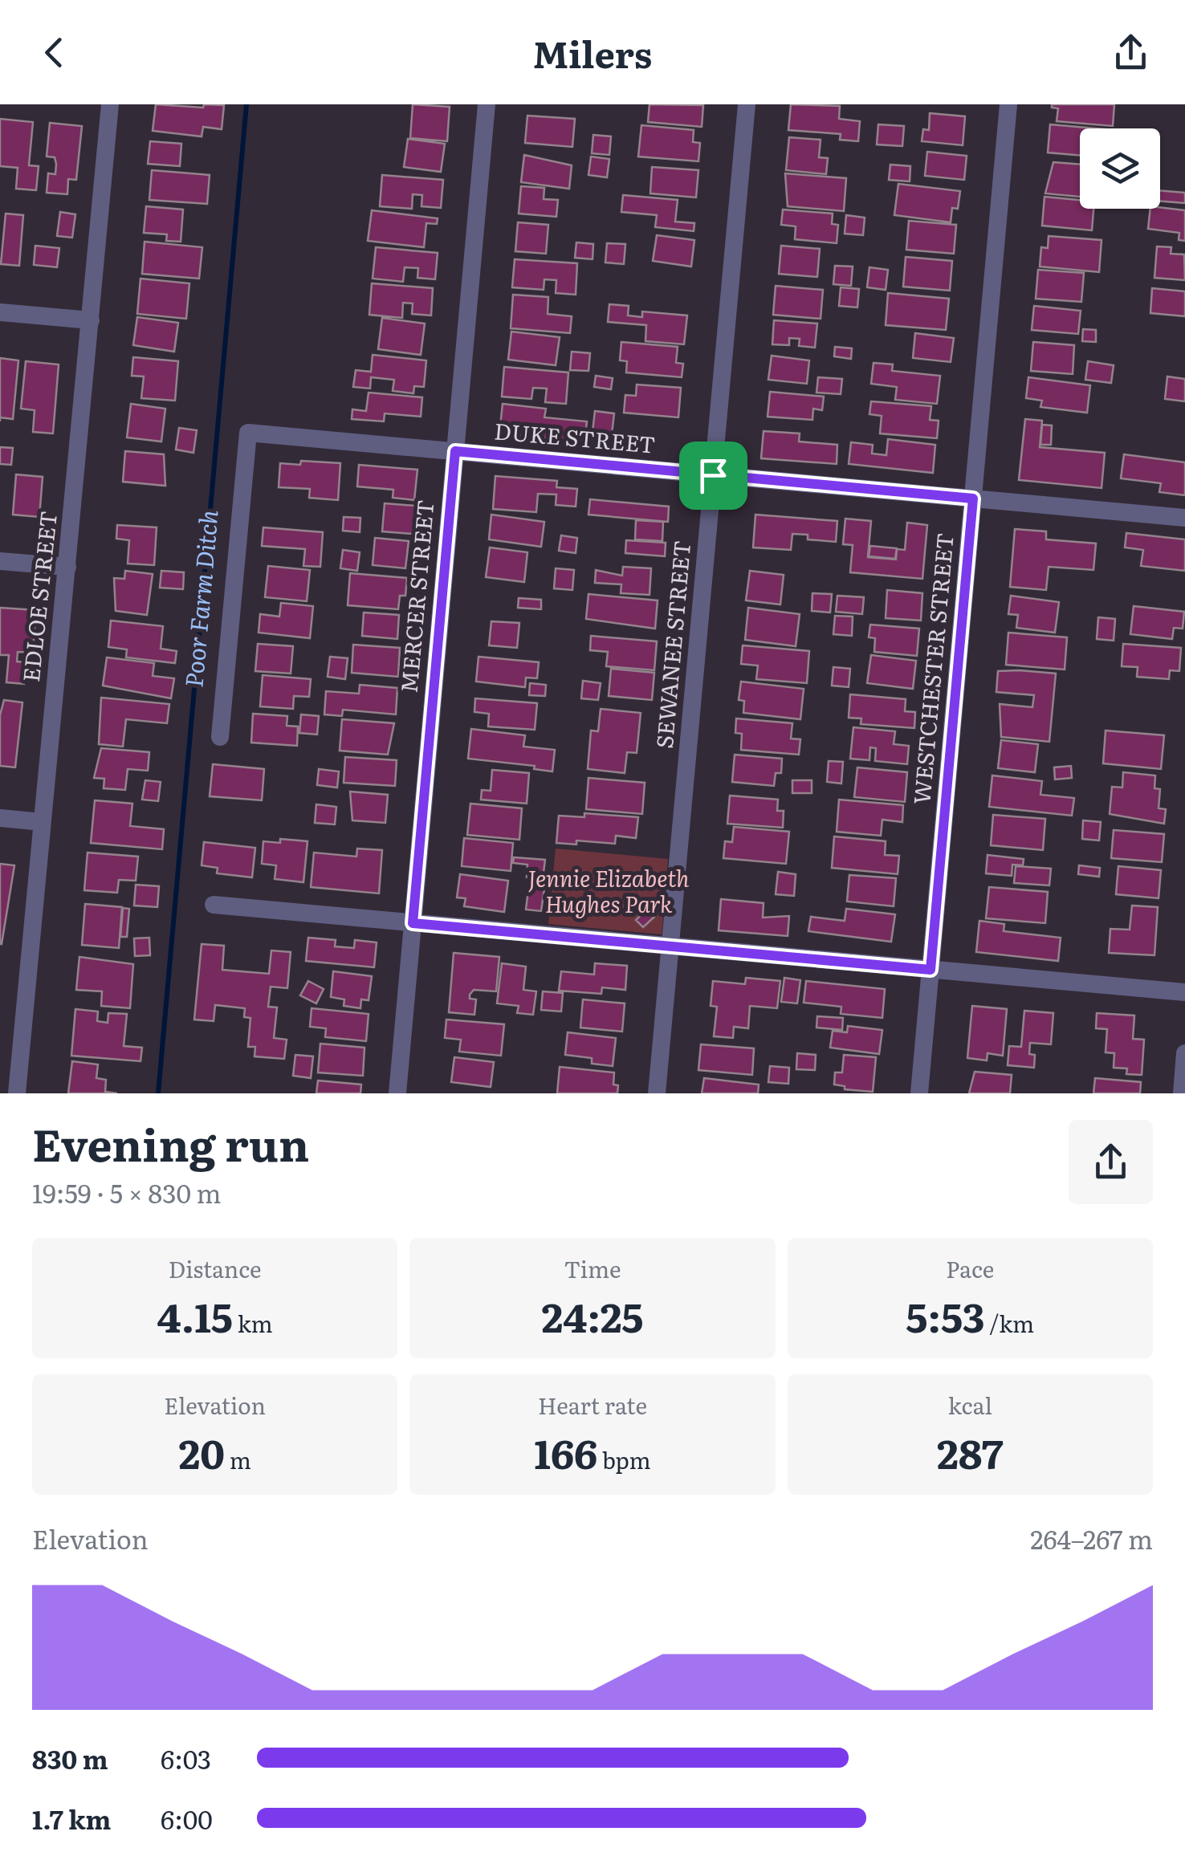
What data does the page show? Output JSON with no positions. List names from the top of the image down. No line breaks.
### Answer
{"streets":{"street":["DUKE STREET","EDLOE STREET","MERCER STREET","SEWANEE STREET","WESTCHESTER STREET"]},"crossings":[["DUKE STREET","MERCER STREET"],["DUKE STREET","SEWANEE STREET"],["DUKE STREET","WESTCHESTER STREET"]],"water":["Poor Farm Ditch"],"parks":["Jennie Elizabeth Hughes Park"],"page":{"header":"Milers","heading":["Evening run","19:59 · 5 × 830 m"],"stats":[["Distance","4.15 km"],["Time","24:25"],["Pace","5:53 /km"],["Elevation","20 m"],["Heart rate","166 bpm"],["kcal","287"]],"chart":["Elevation","264–267 m"],"list":[{"name":"830 m","note":"6:03"},{"name":"1.7 km","note":"6:00"}]}}
